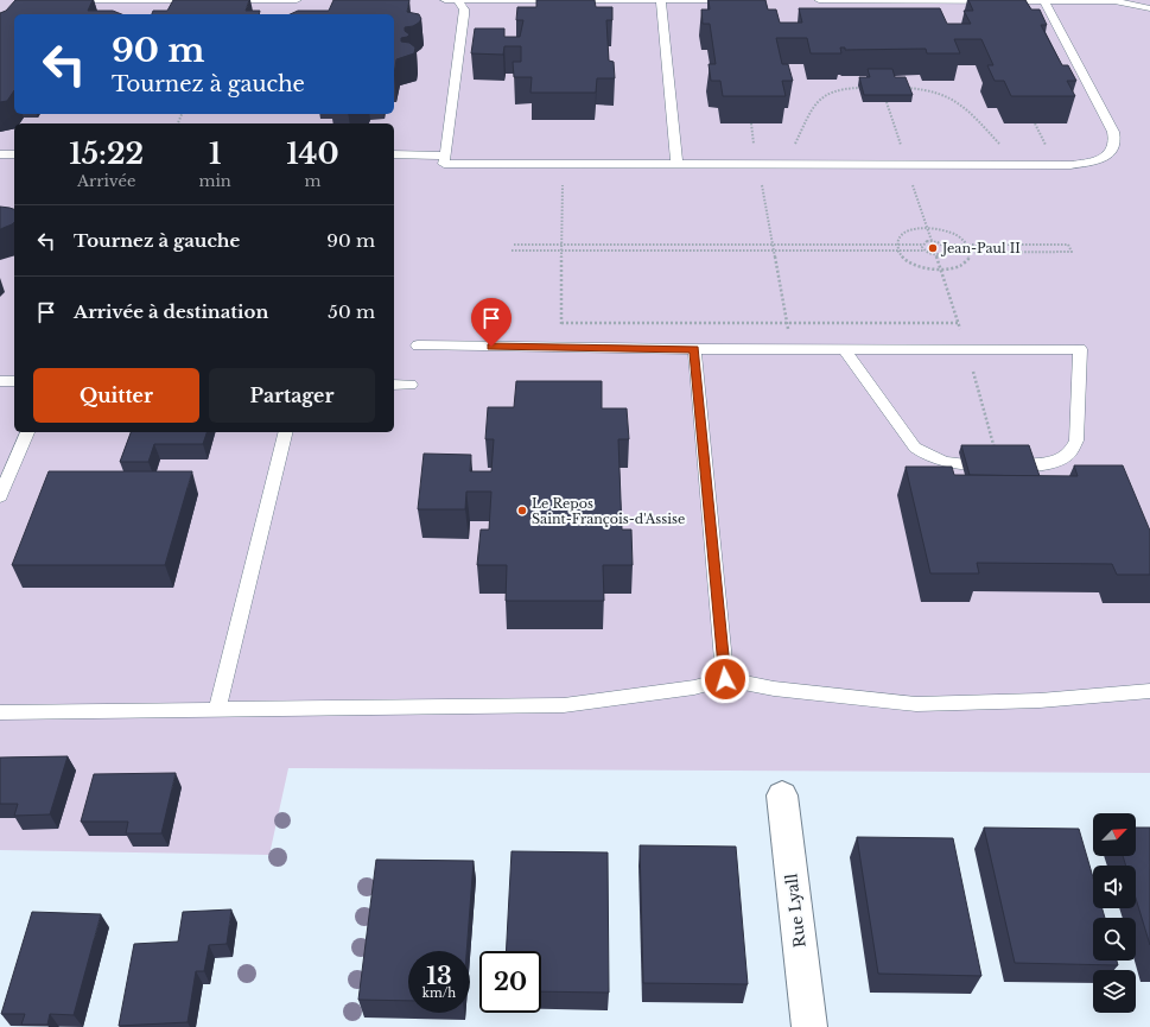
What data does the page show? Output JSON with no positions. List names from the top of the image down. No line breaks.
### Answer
{"streets":{"street":["Rue Lyall"]},"places":["Jean-Paul II","Le Repos Saint-François-d'Assise"],"north":"top right","page":{"turn":["90 m","Tournez à gauche"],"eta":["15:22","Arrivée","1","min","140","m"],"list":[{"name":"Tournez à gauche","value":"90 m"},{"name":"Arrivée à destination","value":"50 m"}],"buttons":["Quitter","Partager"],"speed":"13 km/h","limit":"20"}}
